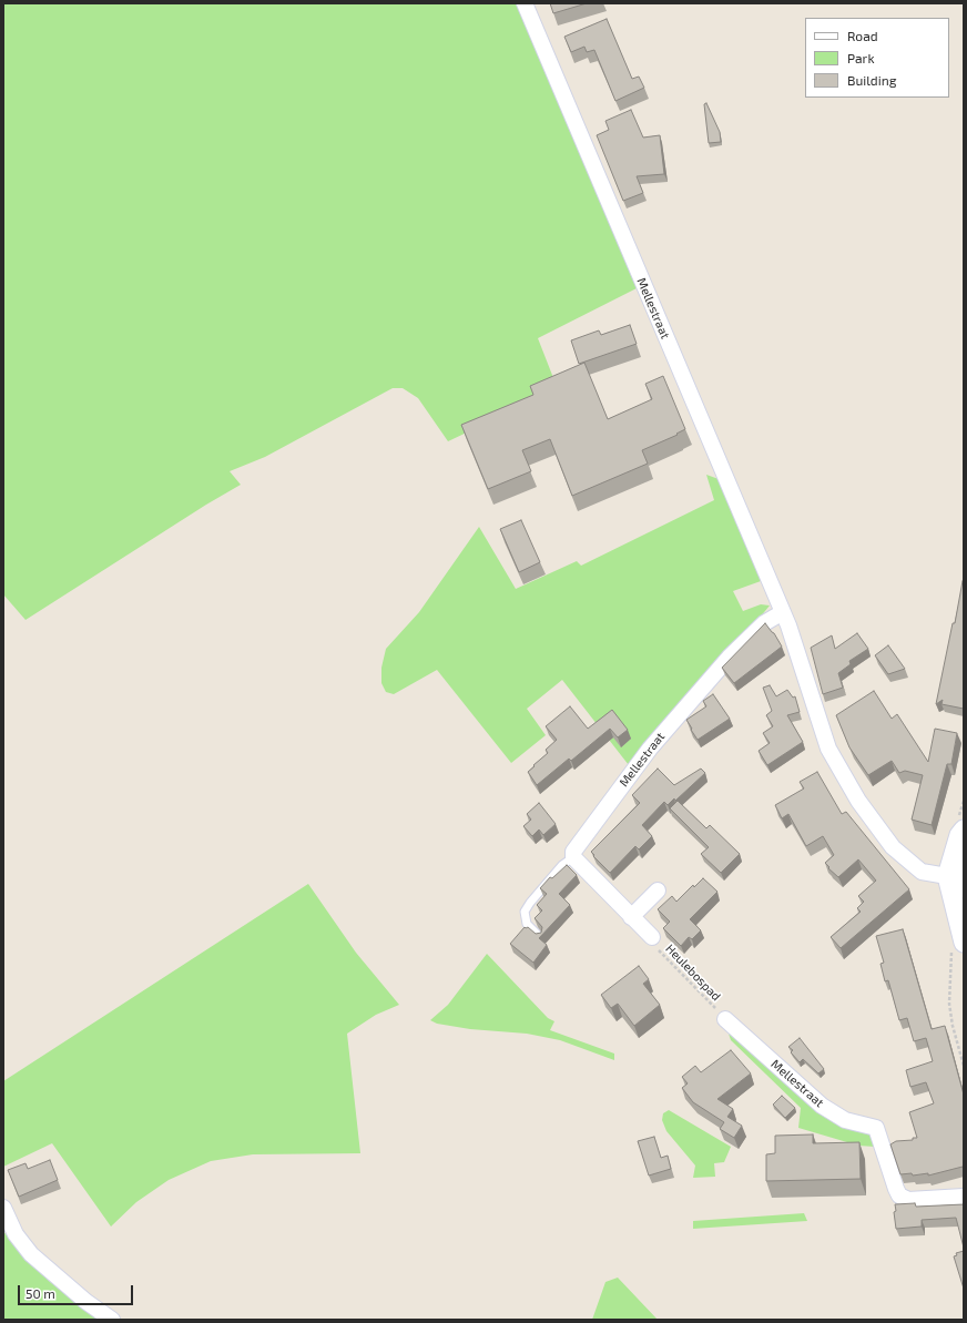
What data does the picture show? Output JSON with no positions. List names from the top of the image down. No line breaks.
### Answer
{"streets":{"street":["Mellestraat"],"path":["Heulebospad"]},"crossings":[["Mellestraat","Heulebospad"]],"legend":["Road","Park","Building"],"scale_bar":"50 m"}
